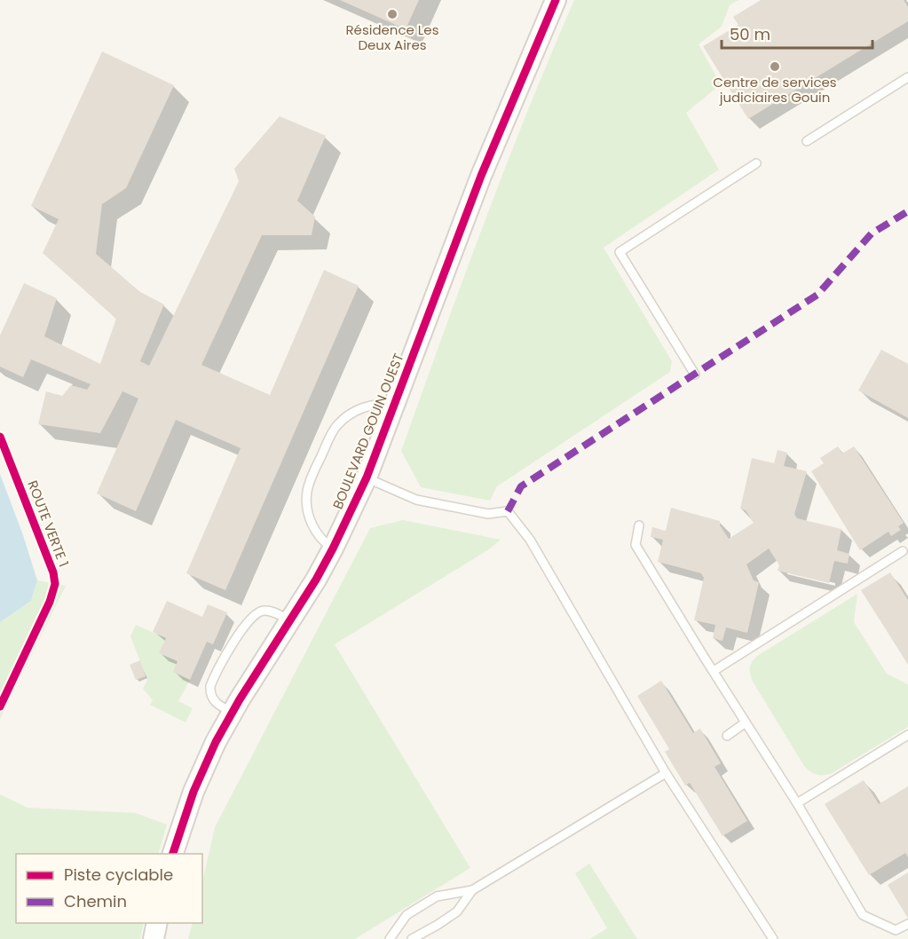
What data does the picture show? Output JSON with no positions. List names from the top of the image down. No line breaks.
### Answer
{"streets":{"street":["BOULEVARD GOUIN OUEST"],"cycle path":["ROUTE VERTE 1"]},"places":["Résidence Les Deux Aires","Centre de services judiciaires Gouin"],"legend":["Piste cyclable","Chemin"],"scale_bar":"50 m"}
